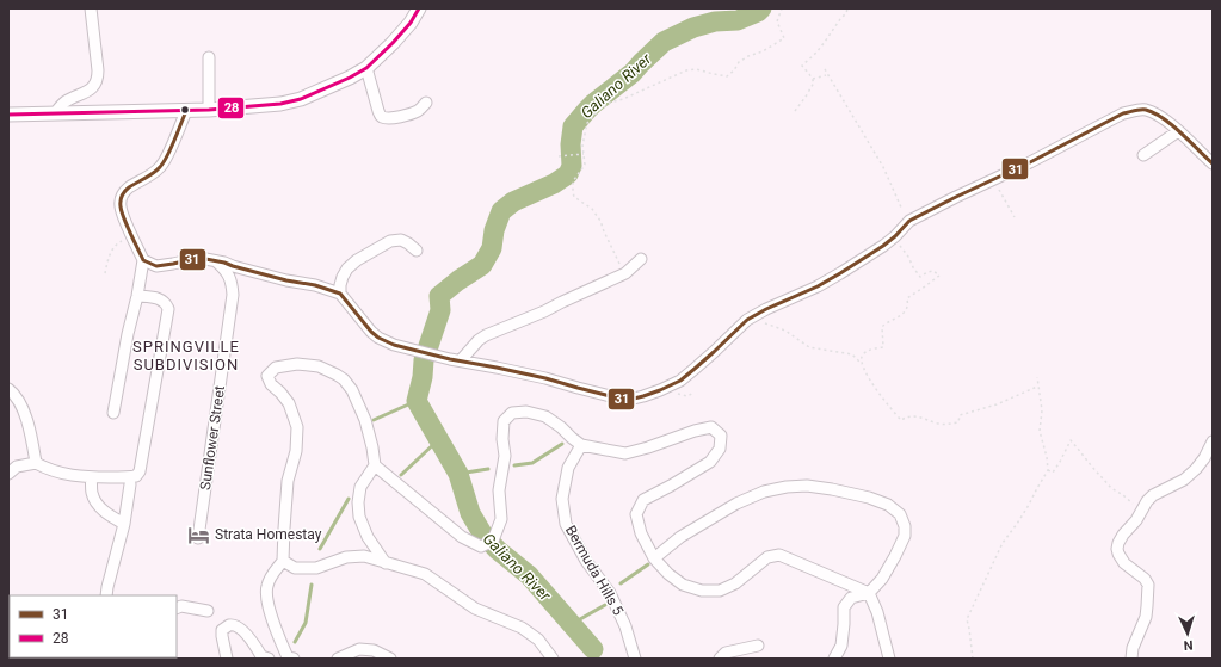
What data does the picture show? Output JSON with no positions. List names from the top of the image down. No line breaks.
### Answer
{"streets":{"street":["Sunflower Street","Bermuda Hills 5"]},"districts":["SPRINGVILLE SUBDIVISION"],"water":["Galiano River"],"places":{"hotel":["Strata Homestay"]},"lines":["transit line 28","transit line 31"],"legend":["31","28"],"north":"bottom"}
